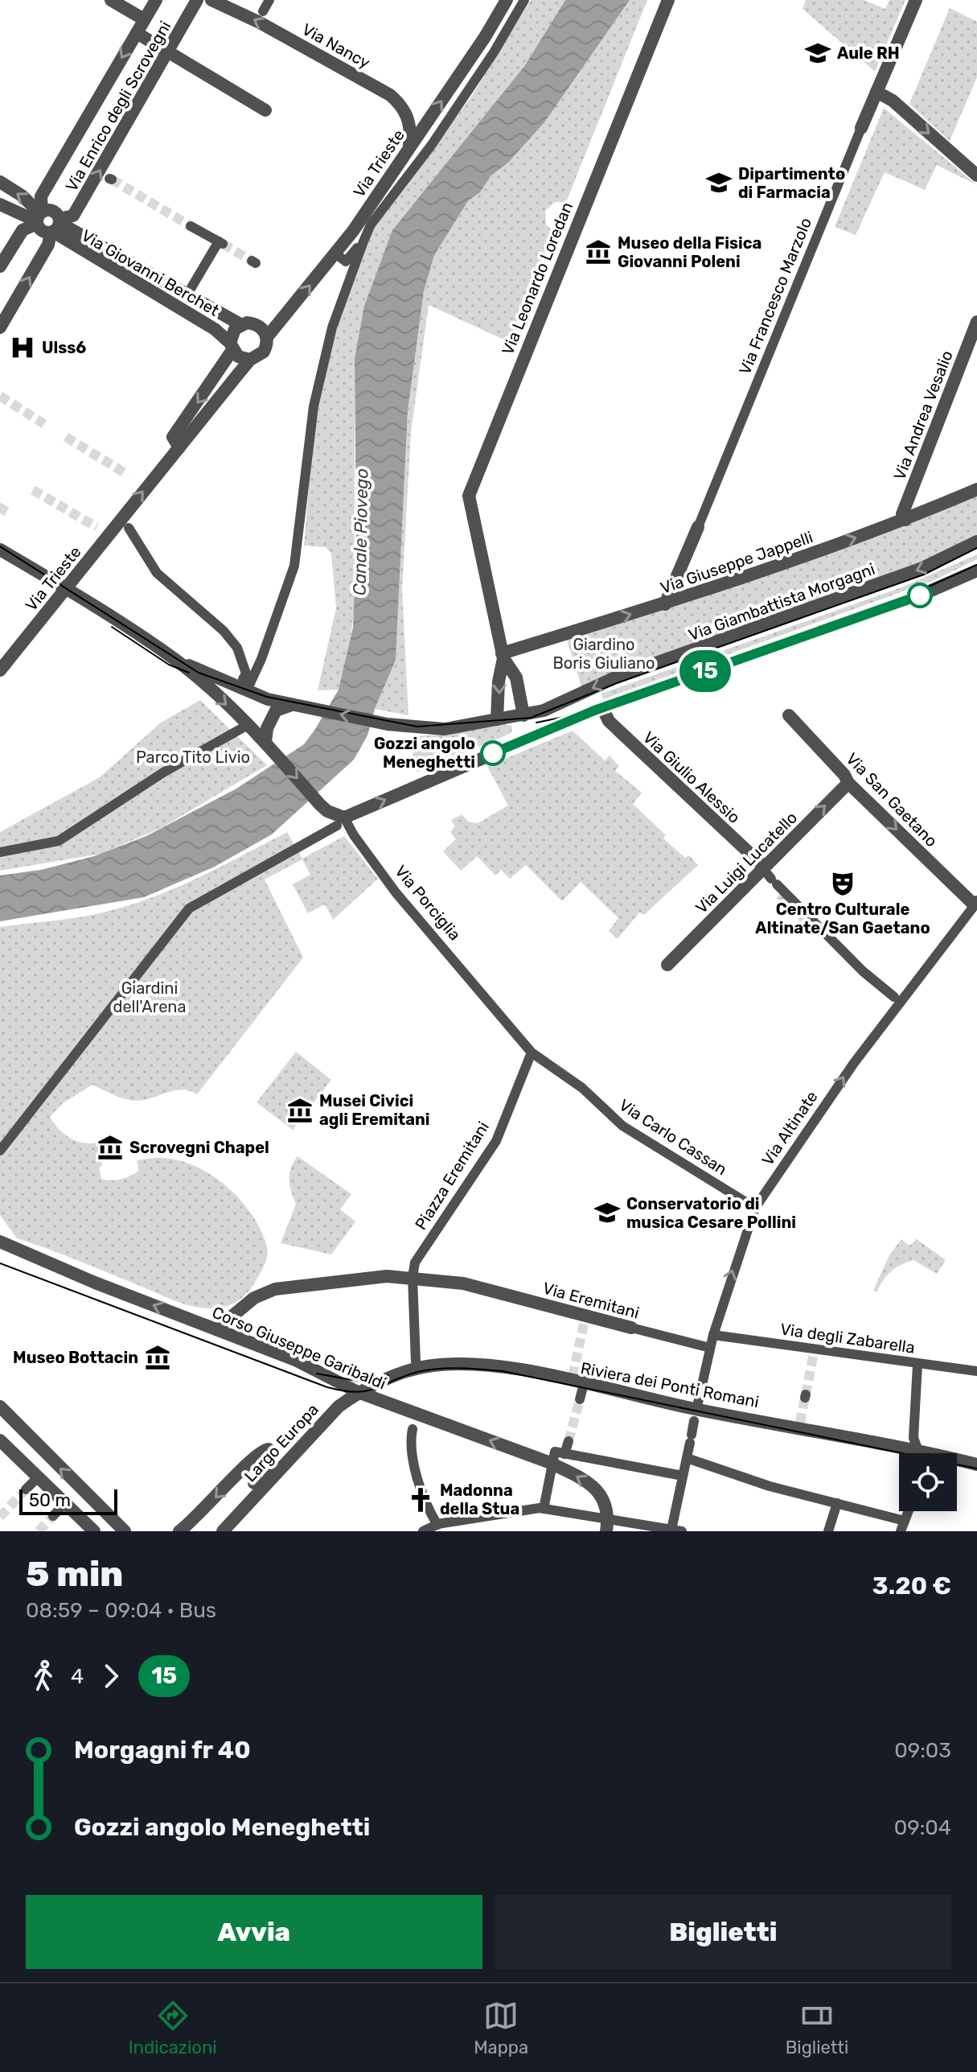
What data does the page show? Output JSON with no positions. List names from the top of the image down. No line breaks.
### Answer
{"streets":{"street":["Via Nancy","Via Enrico degli Scrovegni","Via Trieste","Via Giovanni Berchet","Via Leonardo Loredan","Via Francesco Marzolo","Via Andrea Vesalio","Via Giuseppe Jappelli","Via Giambattista Morgagni","Via Giulio Alessio","Via San Gaetano","Via Luigi Lucatello","Via Porciglia","Via Altinate","Via Carlo Cassan","Piazza Eremitani","Via Eremitani","Via degli Zabarella","Corso Giuseppe Garibaldi","Riviera dei Ponti Romani","Largo Europa"]},"crossings":[["Via Nancy","Via Trieste"],["Via Enrico degli Scrovegni","Via Giovanni Berchet"],["Via Trieste","Via Giovanni Berchet"],["Via Leonardo Loredan","Via Giuseppe Jappelli"],["Via Francesco Marzolo","Via Giuseppe Jappelli"],["Via Andrea Vesalio","Via Giuseppe Jappelli"],["Via Giulio Alessio","Via Luigi Lucatello"],["Via San Gaetano","Via Luigi Lucatello"],["Via San Gaetano","Via Altinate"],["Via Porciglia","Via Carlo Cassan"],["Via Porciglia","Piazza Eremitani"],["Via Altinate","Via Carlo Cassan"],["Via Altinate","Via Eremitani"],["Via Altinate","Via degli Zabarella"],["Via Carlo Cassan","Piazza Eremitani"],["Piazza Eremitani","Via Eremitani"],["Corso Giuseppe Garibaldi","Riviera dei Ponti Romani"],["Corso Giuseppe Garibaldi","Largo Europa"],["Riviera dei Ponti Romani","Largo Europa"]],"one_way":["Via San Gaetano","Via Luigi Lucatello","Via Altinate"],"water":["Canale Piovego"],"parks":["Giardino Boris Giuliano","Parco Tito Livio","Giardini dell'Arena"],"places":{"school or university":["Aule RH","Dipartimento di Farmacia","Conservatorio di musica Cesare Pollini"],"museum":["Museo della Fisica Giovanni Poleni","Musei Civici agli Eremitani","Scrovegni Chapel","Museo Bottacin"],"hospital":["Ulss6"],"other":["Gozzi angolo Meneghetti"],"theatre":["Centro Culturale Altinate/San Gaetano"],"church":["Madonna della Stua"]},"lines":["bus line 15"],"scale_bar":"50 m","page":{"on_map":"15","scale":"50 m","heading":["5 min","08:59 – 09:04 · Bus","3.20 €"],"legs":["4","15"],"list":[{"name":"Morgagni fr 40","value":"09:03"},{"name":"Gozzi angolo Meneghetti","value":"09:04"}],"buttons":["Avvia","Biglietti"],"tabs":["Indicazioni","Mappa","Biglietti"]}}
